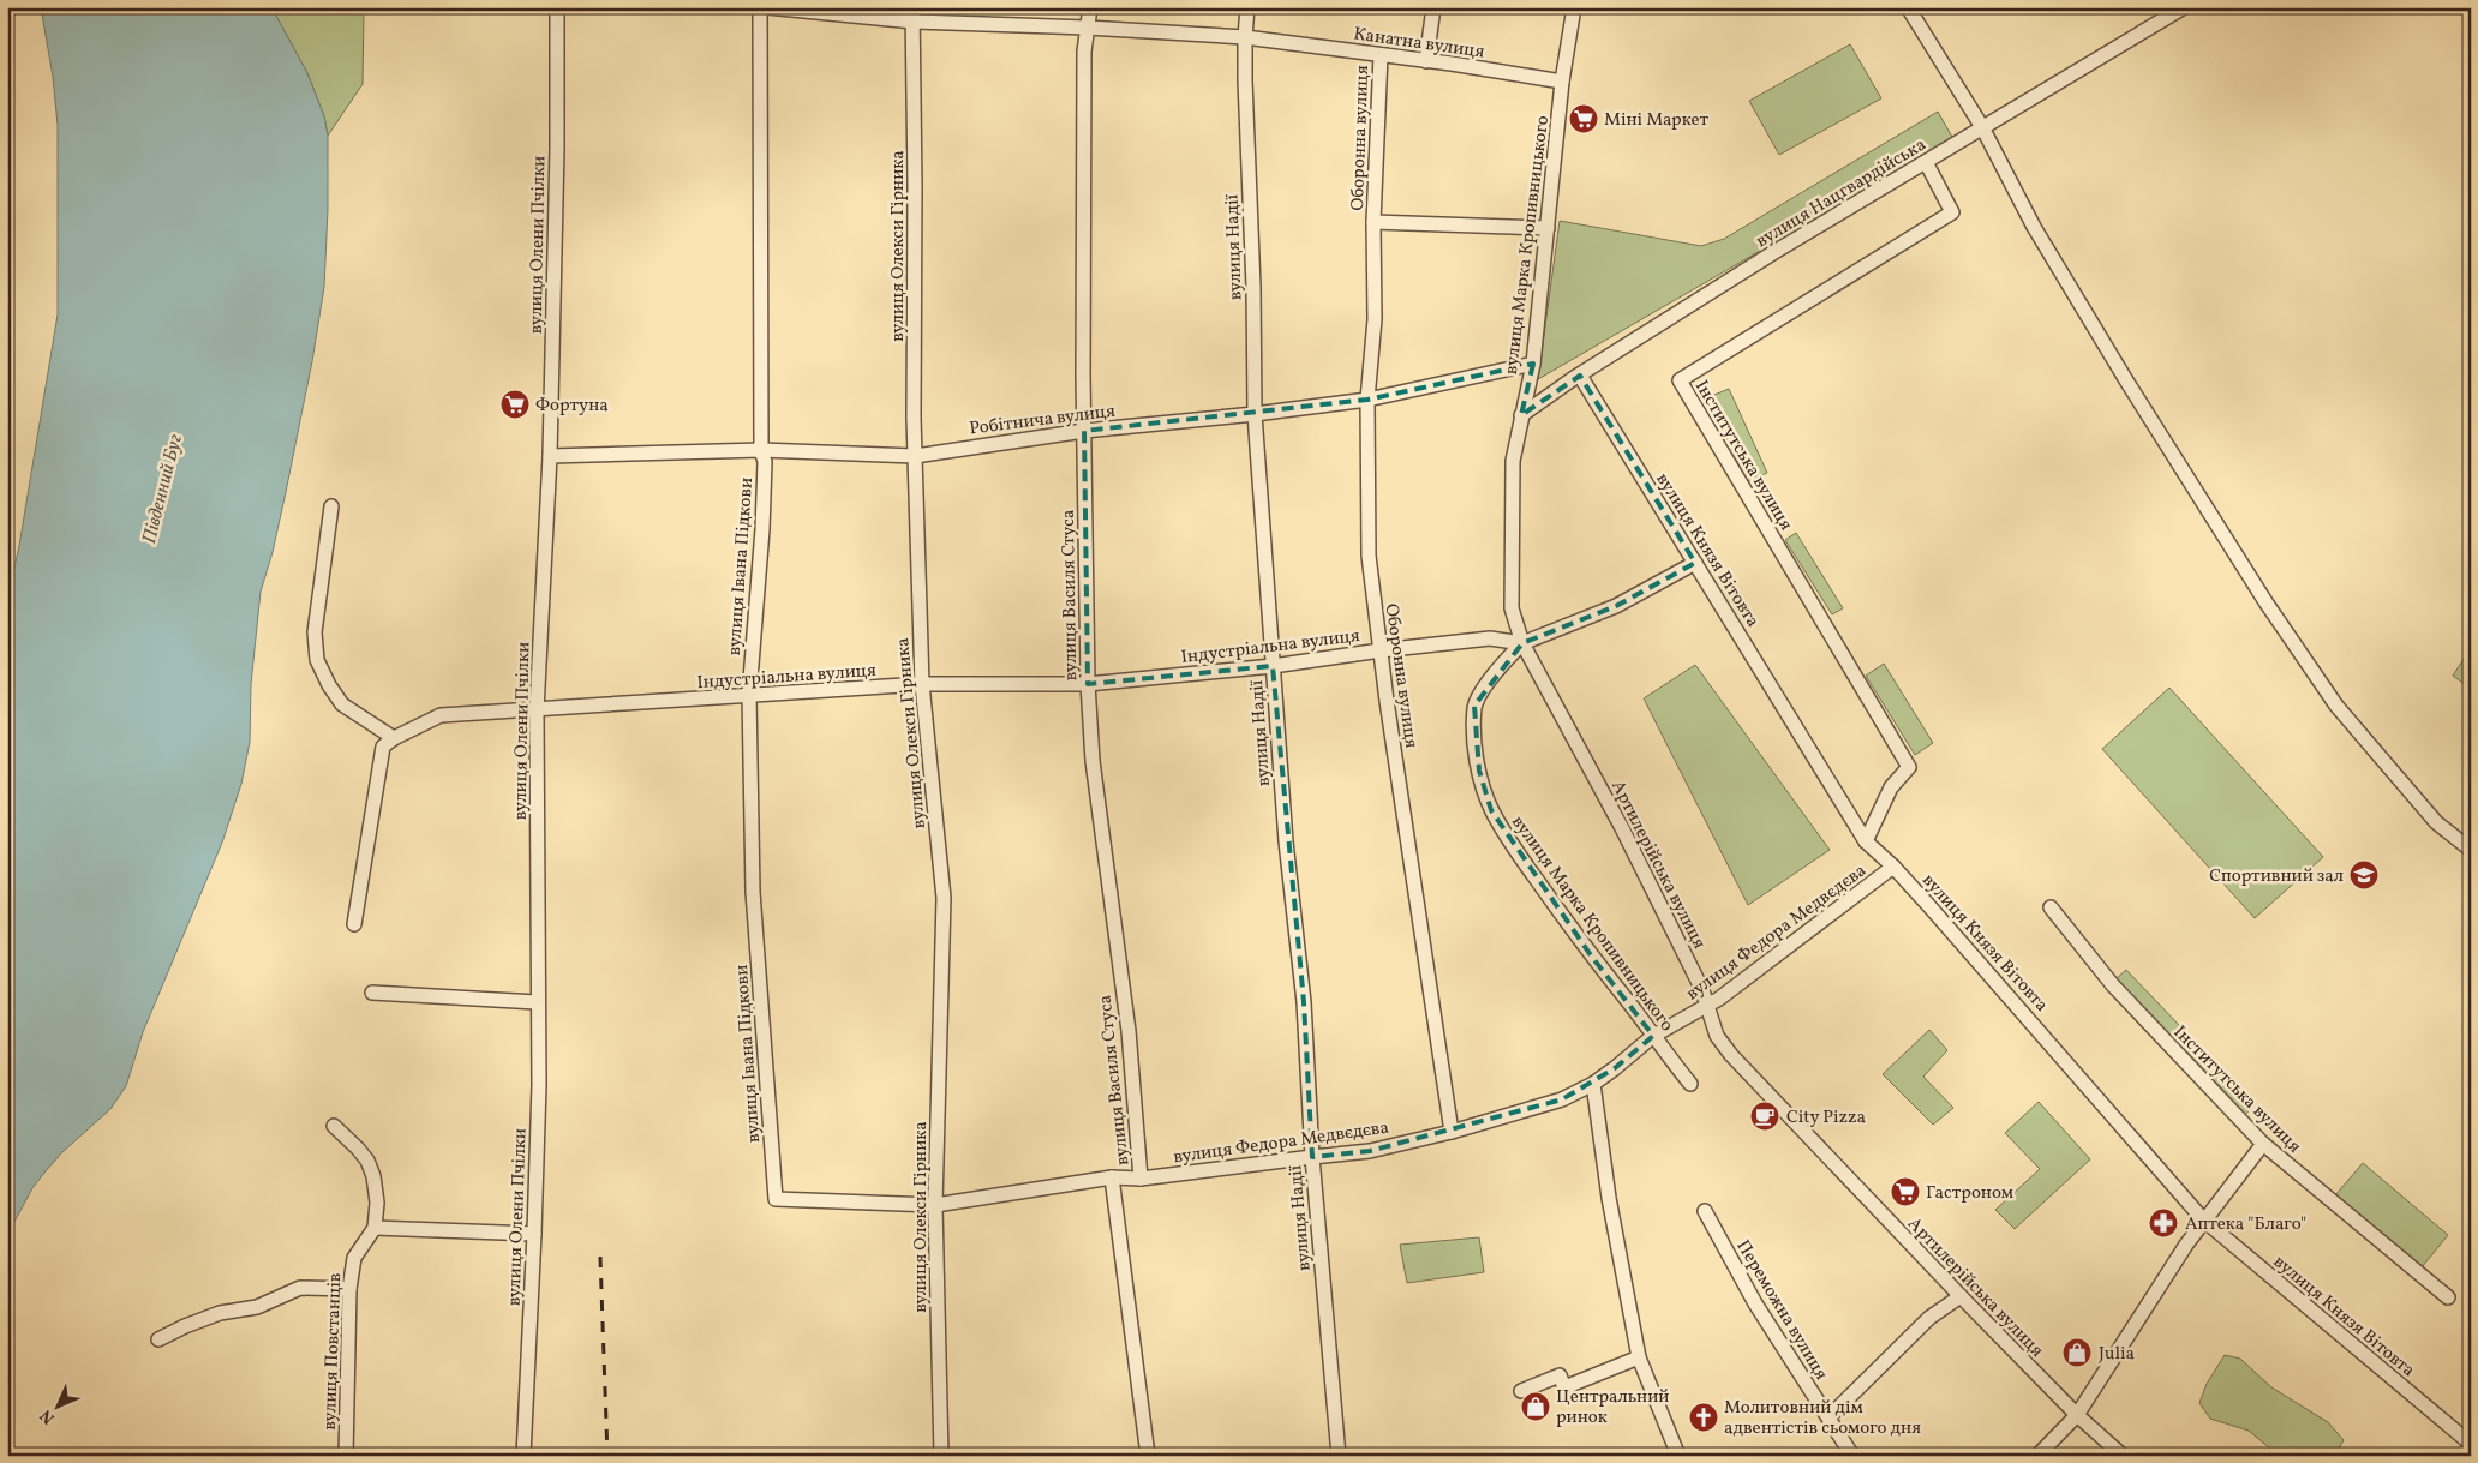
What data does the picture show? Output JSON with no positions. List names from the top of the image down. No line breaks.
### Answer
{"streets":{"street":["Канатна вулиця","Оборонна вулиця","вулиця Нацгвардійська","вулиця Олени Пчілки","вулиця Марка Кропивницького","вулиця Олекси Гірника","вулиця Надії","Робітнича вулиця","Інститутська вулиця","вулиця Князя Вітовта","вулиця Івана Підкови","вулиця Василя Стуса","Індустріальна вулиця","Артилерійська вулиця","вулиця Федора Медвєдєва","Переможна вулиця","вулиця Повстанців"]},"crossings":[["Канатна вулиця","Оборонна вулиця"],["Канатна вулиця","вулиця Марка Кропивницького"],["Канатна вулиця","вулиця Олекси Гірника"],["Канатна вулиця","вулиця Надії"],["Канатна вулиця","вулиця Василя Стуса"],["Оборонна вулиця","вулиця Марка Кропивницького"],["Оборонна вулиця","Робітнича вулиця"],["Оборонна вулиця","Індустріальна вулиця"],["Оборонна вулиця","вулиця Федора Медвєдєва"],["вулиця Нацгвардійська","вулиця Марка Кропивницького"],["вулиця Нацгвардійська","Інститутська вулиця"],["вулиця Нацгвардійська","вулиця Князя Вітовта"],["вулиця Олени Пчілки","Робітнича вулиця"],["вулиця Олени Пчілки","Індустріальна вулиця"],["вулиця Марка Кропивницького","Робітнича вулиця"],["вулиця Марка Кропивницького","Індустріальна вулиця"],["вулиця Марка Кропивницького","Артилерійська вулиця"],["вулиця Марка Кропивницького","вулиця Федора Медвєдєва"],["вулиця Олекси Гірника","Робітнича вулиця"],["вулиця Олекси Гірника","Індустріальна вулиця"],["вулиця Олекси Гірника","вулиця Федора Медвєдєва"],["вулиця Надії","Робітнича вулиця"],["вулиця Надії","Індустріальна вулиця"],["вулиця Надії","вулиця Федора Медвєдєва"],["Робітнича вулиця","вулиця Івана Підкови"],["Робітнича вулиця","вулиця Василя Стуса"],["Інститутська вулиця","вулиця Князя Вітовта"],["вулиця Князя Вітовта","вулиця Федора Медвєдєва"],["вулиця Івана Підкови","Індустріальна вулиця"],["вулиця Івана Підкови","вулиця Федора Медвєдєва"],["вулиця Василя Стуса","Індустріальна вулиця"],["вулиця Василя Стуса","вулиця Федора Медвєдєва"],["Індустріальна вулиця","Артилерійська вулиця"],["Артилерійська вулиця","вулиця Федора Медвєдєва"]],"water":["Південний Буг"],"places":{"supermarket":["Міні Маркет","Фортуна","Гастроном"],"school or university":["Спортивний зал"],"cafe":["City Pizza"],"pharmacy":["Аптека \"Благо\""],"shop":["Julia","Центральний ринок"],"church":["Молитовний дім адвентістів сьомого дня"]},"north":"bottom left"}
